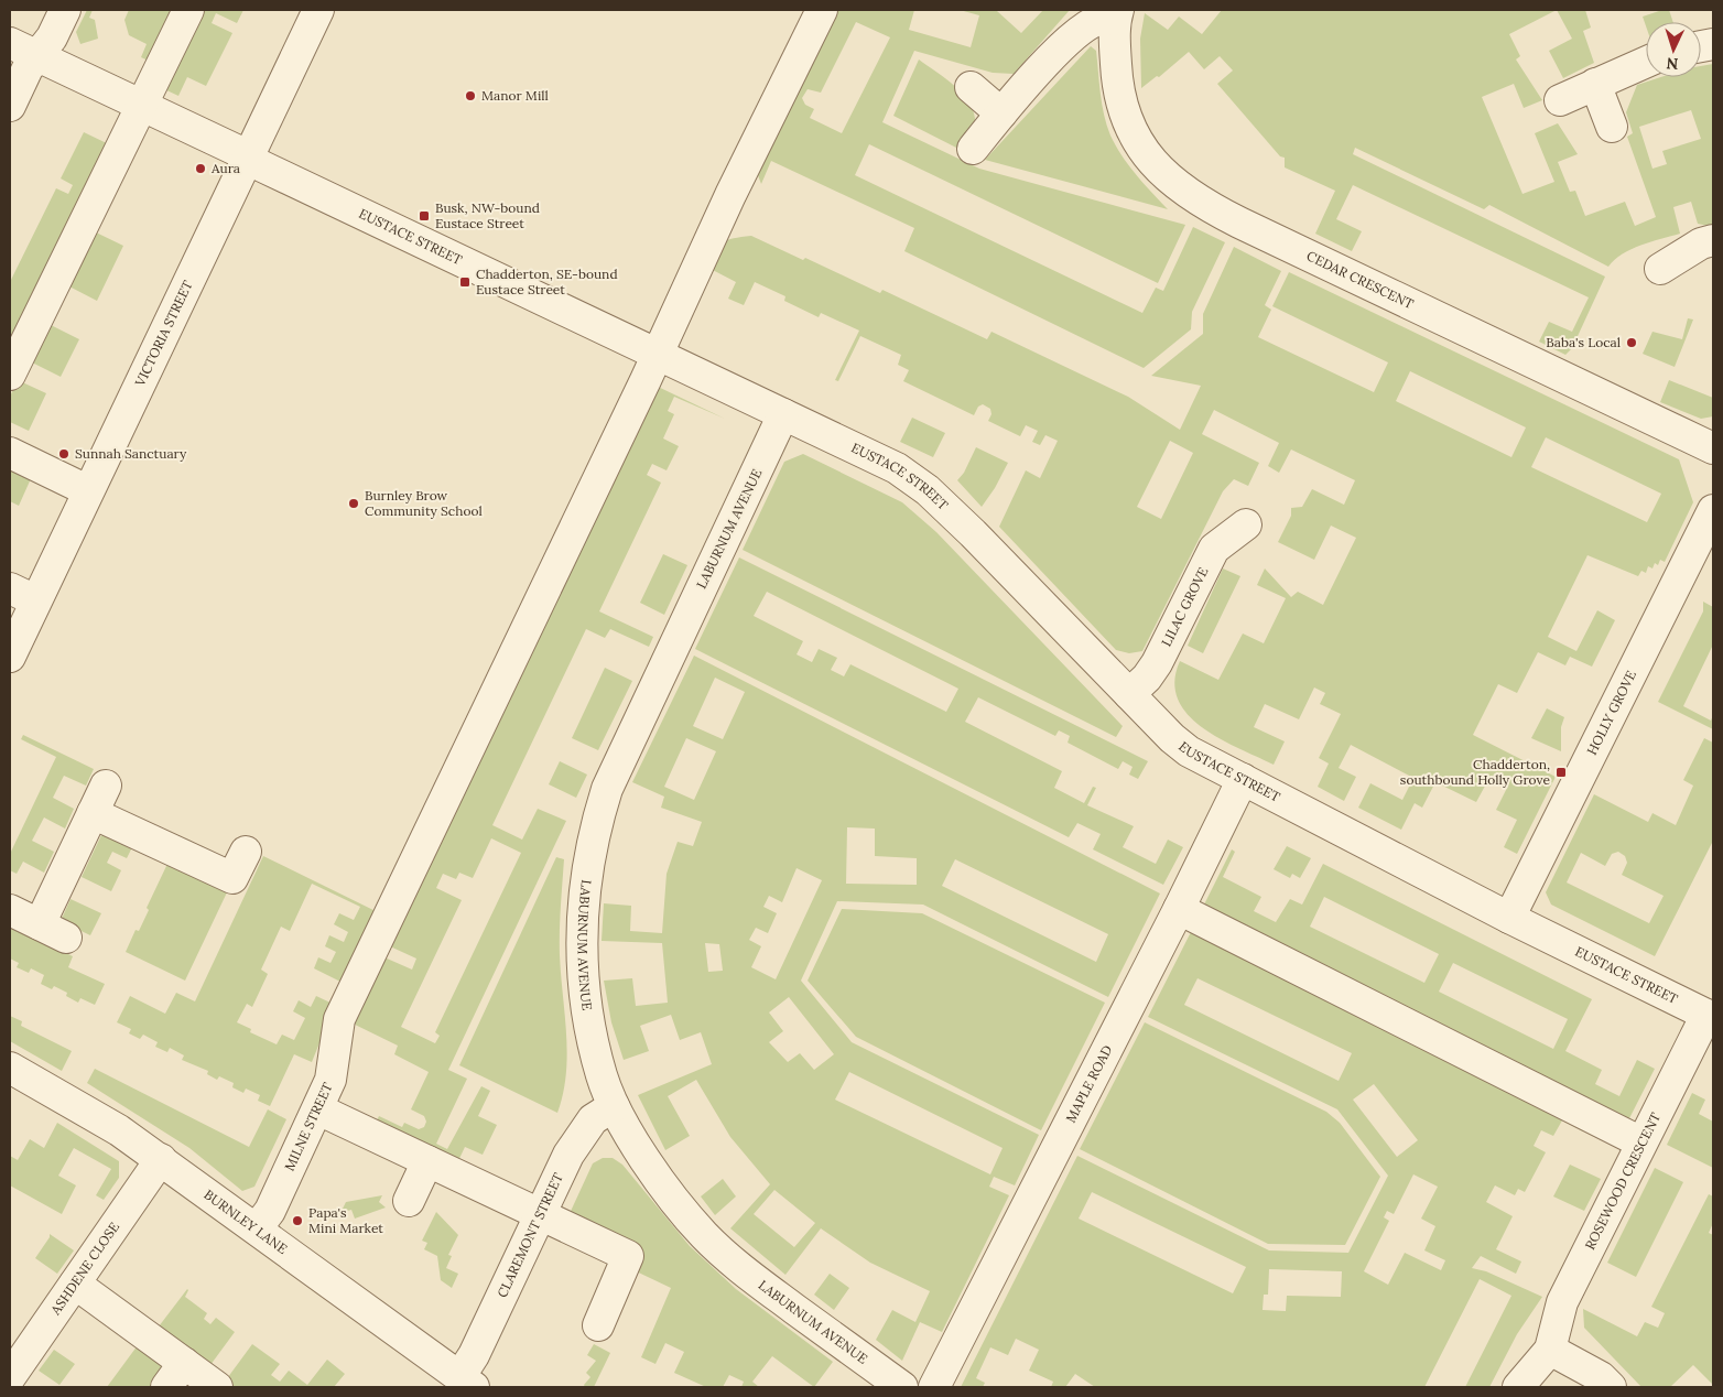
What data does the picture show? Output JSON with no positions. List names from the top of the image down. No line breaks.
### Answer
{"streets":{"street":["EUSTACE STREET","CEDAR CRESCENT","VICTORIA STREET","LABURNUM AVENUE","LILAC GROVE","HOLLY GROVE","MAPLE ROAD","MILNE STREET","ROSEWOOD CRESCENT","BURNLEY LANE","CLAREMONT STREET","ASHDENE CLOSE"]},"crossings":[["EUSTACE STREET","VICTORIA STREET"],["EUSTACE STREET","LABURNUM AVENUE"],["EUSTACE STREET","LILAC GROVE"],["EUSTACE STREET","HOLLY GROVE"],["EUSTACE STREET","MAPLE ROAD"],["EUSTACE STREET","MILNE STREET"],["EUSTACE STREET","ROSEWOOD CRESCENT"],["LABURNUM AVENUE","CLAREMONT STREET"],["MILNE STREET","BURNLEY LANE"],["BURNLEY LANE","CLAREMONT STREET"],["BURNLEY LANE","ASHDENE CLOSE"]],"places":{"other":["Manor Mill","Aura","Baba's Local","Sunnah Sanctuary","Burnley Brow Community School","Papa's Mini Market"],"transit":["Busk, NW-bound Eustace Street","Chadderton, SE-bound Eustace Street","Chadderton, southbound Holly Grove"]},"north":"bottom"}
